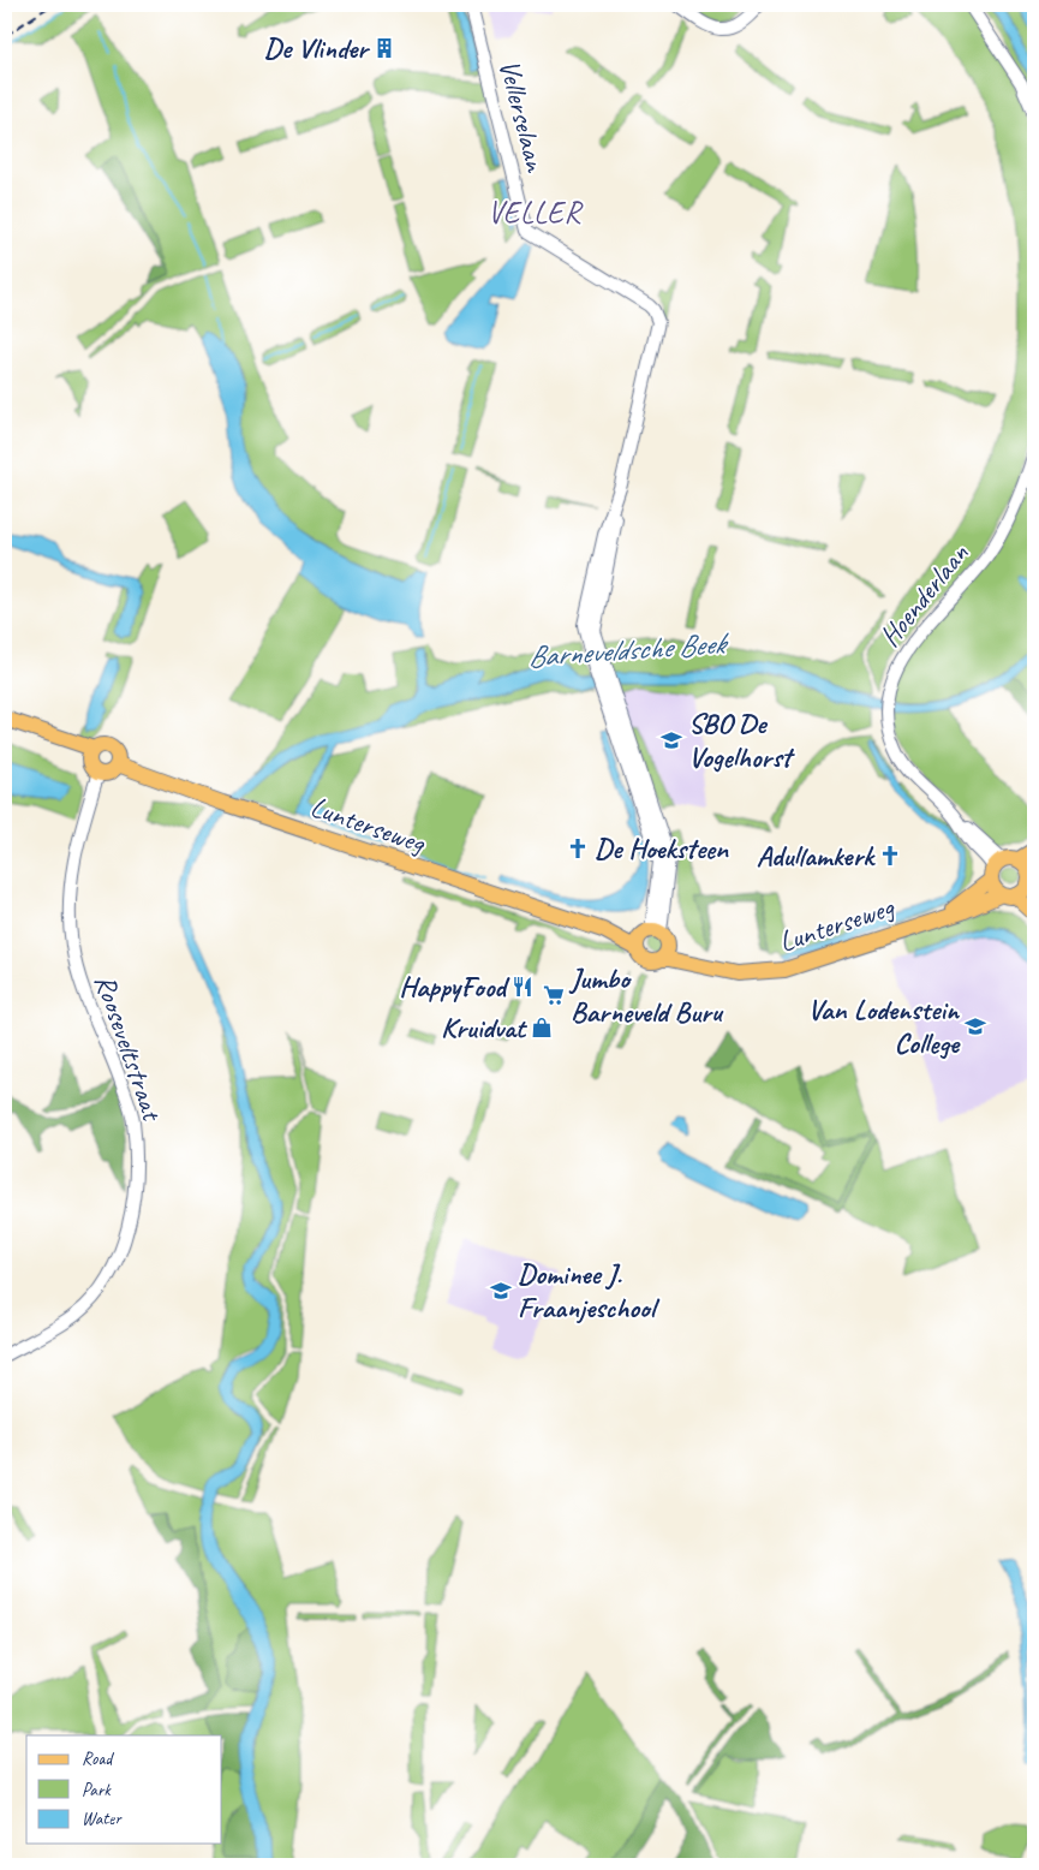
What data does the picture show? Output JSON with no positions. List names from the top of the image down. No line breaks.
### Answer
{"streets":{"main road":["Lunterseweg"],"street":["Vellerselaan","Hoenderlaan","Rooseveltstraat"]},"crossings":[["Vellerselaan","Lunterseweg"],["Hoenderlaan","Lunterseweg"],["Lunterseweg","Rooseveltstraat"]],"districts":["VELLER"],"water":["Barneveldsche Beek"],"places":{"building":["De Vlinder"],"school or university":["SBO De Vogelhorst","Van Lodenstein College","Dominee J. Fraanjeschool"],"church":["De Hoeksteen","Adullamkerk"],"restaurant":["HappyFood"],"supermarket":["Jumbo Barneveld Buru"],"shop":["Kruidvat"]},"legend":["Road","Park","Water"]}
